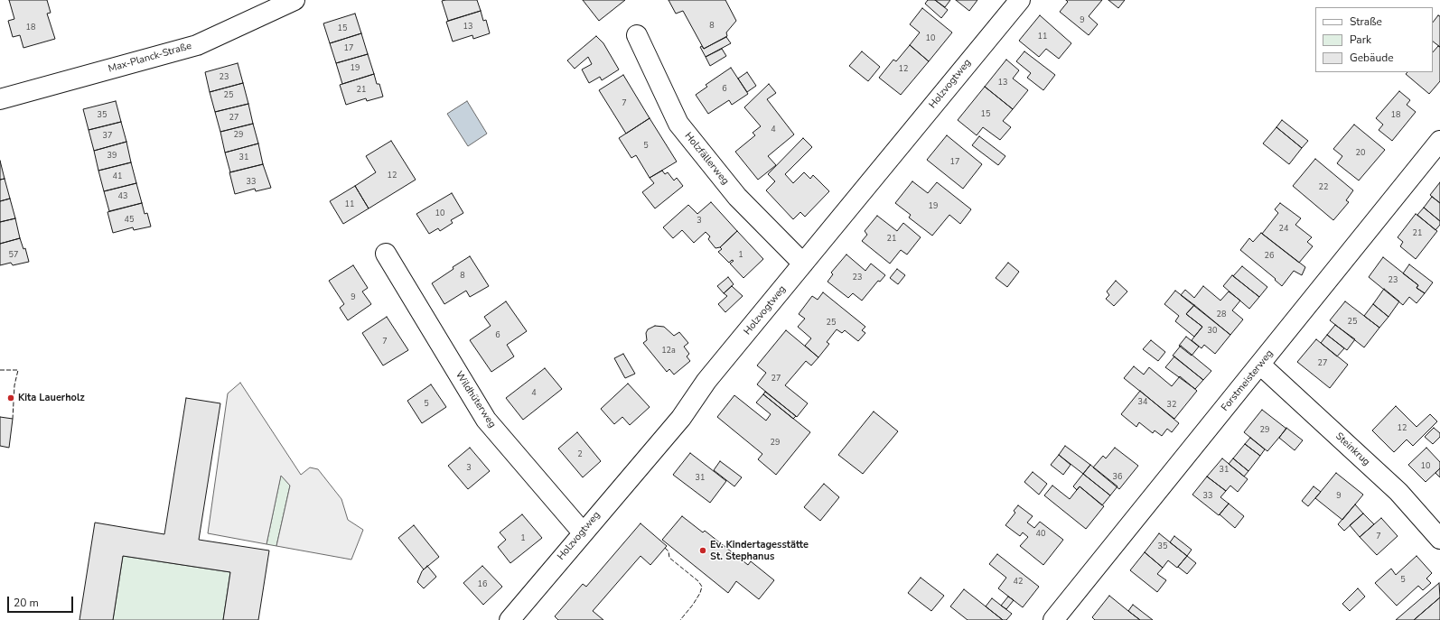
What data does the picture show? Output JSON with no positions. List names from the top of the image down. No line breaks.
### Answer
{"streets":{"street":["Max-Planck-Straße","Holzvogtweg","Holzfällerweg","Forstmeisterweg","Wildhüterweg","Steinkrug"]},"crossings":[["Holzvogtweg","Holzfällerweg"],["Holzvogtweg","Wildhüterweg"],["Forstmeisterweg","Steinkrug"]],"places":["Kita Lauerholz","Ev. Kindertagesstätte St. Stephanus"],"house_numbers":["9","8","13","18","15","11","10","17","19","12","23","13","6","21","25","7","15","35","18","27","4","29","37","5","20","39","31","17","12","41","33","22","43","11","19","10","45","3","24","21","21","57","1","26","8","23","23","9","28","25","25","30","6","7","12a","27","27","4","34","5","32","12","29","29","2","10","3","31","36","31","33","9","40","7","1","35","5","42","16"],"legend":["Straße","Park","Gebäude"],"scale_bar":"20 m"}
